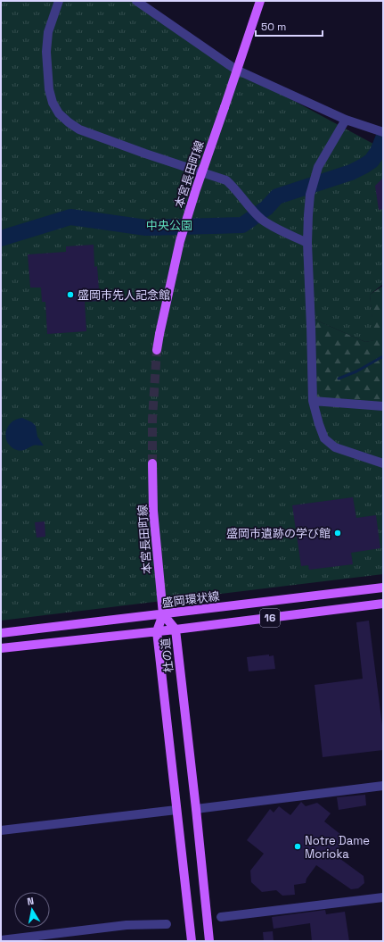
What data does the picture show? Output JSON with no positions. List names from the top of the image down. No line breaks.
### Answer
{"streets":{"main road":["本宮長田町線","盛岡環状線","16","杜の道"]},"crossings":[["本宮長田町線","盛岡環状線"],["本宮長田町線","杜の道"],["盛岡環状線","杜の道"],["16","杜の道"]],"parks":["中央公園"],"places":["盛岡市先人記念館","盛岡市遺跡の学び館","Notre Dame Morioka"],"scale_bar":"50 m","north":"top"}
